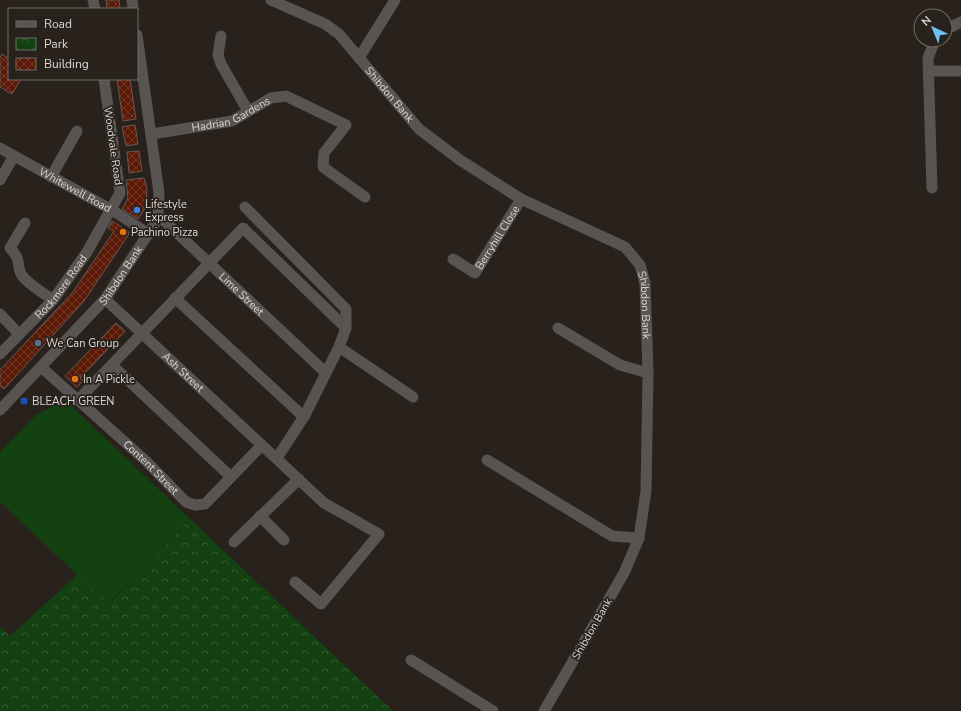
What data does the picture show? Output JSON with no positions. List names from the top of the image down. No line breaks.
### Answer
{"streets":{"street":["Shibdon Bank","Hadrian Gardens","Woodvale Road","Whitewell Road","Berryhill Close","Rockmore Road","Lime Street","Ash Street","Content Street"]},"crossings":[["Shibdon Bank","Hadrian Gardens"],["Shibdon Bank","Whitewell Road"],["Shibdon Bank","Berryhill Close"],["Shibdon Bank","Lime Street"],["Shibdon Bank","Ash Street"],["Shibdon Bank","Content Street"],["Woodvale Road","Whitewell Road"],["Woodvale Road","Rockmore Road"],["Whitewell Road","Rockmore Road"],["Ash Street","Content Street"]],"places":{"other":["Lifestyle Express","Pachino Pizza","We Can Group","In A Pickle"],"transit":["BLEACH GREEN"]},"legend":["Road","Park","Building"],"north":"top left"}
